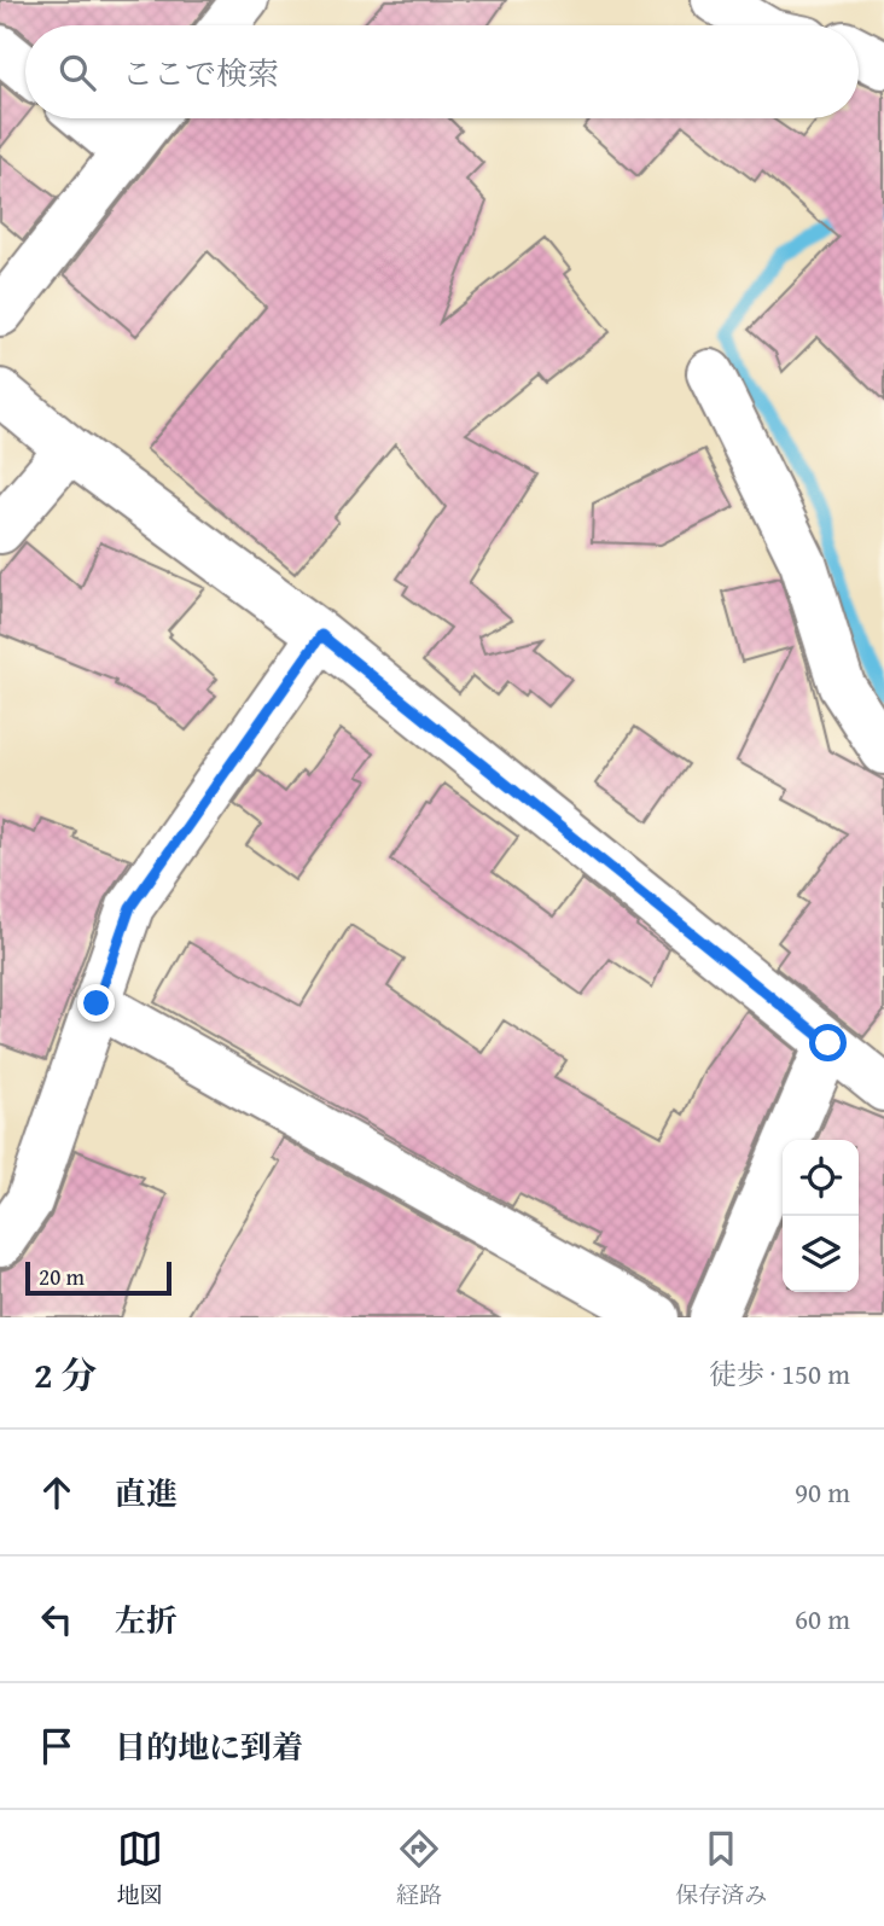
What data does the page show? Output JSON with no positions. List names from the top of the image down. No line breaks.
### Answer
{"scale_bar":"20 m","page":{"search":"ここで検索","scale":"20 m","heading":["2 分","徒歩 · 150 m"],"list":[["直進","90 m"],["左折","60 m"],"目的地に到着"],"nav":["地図","経路","保存済み"]}}
